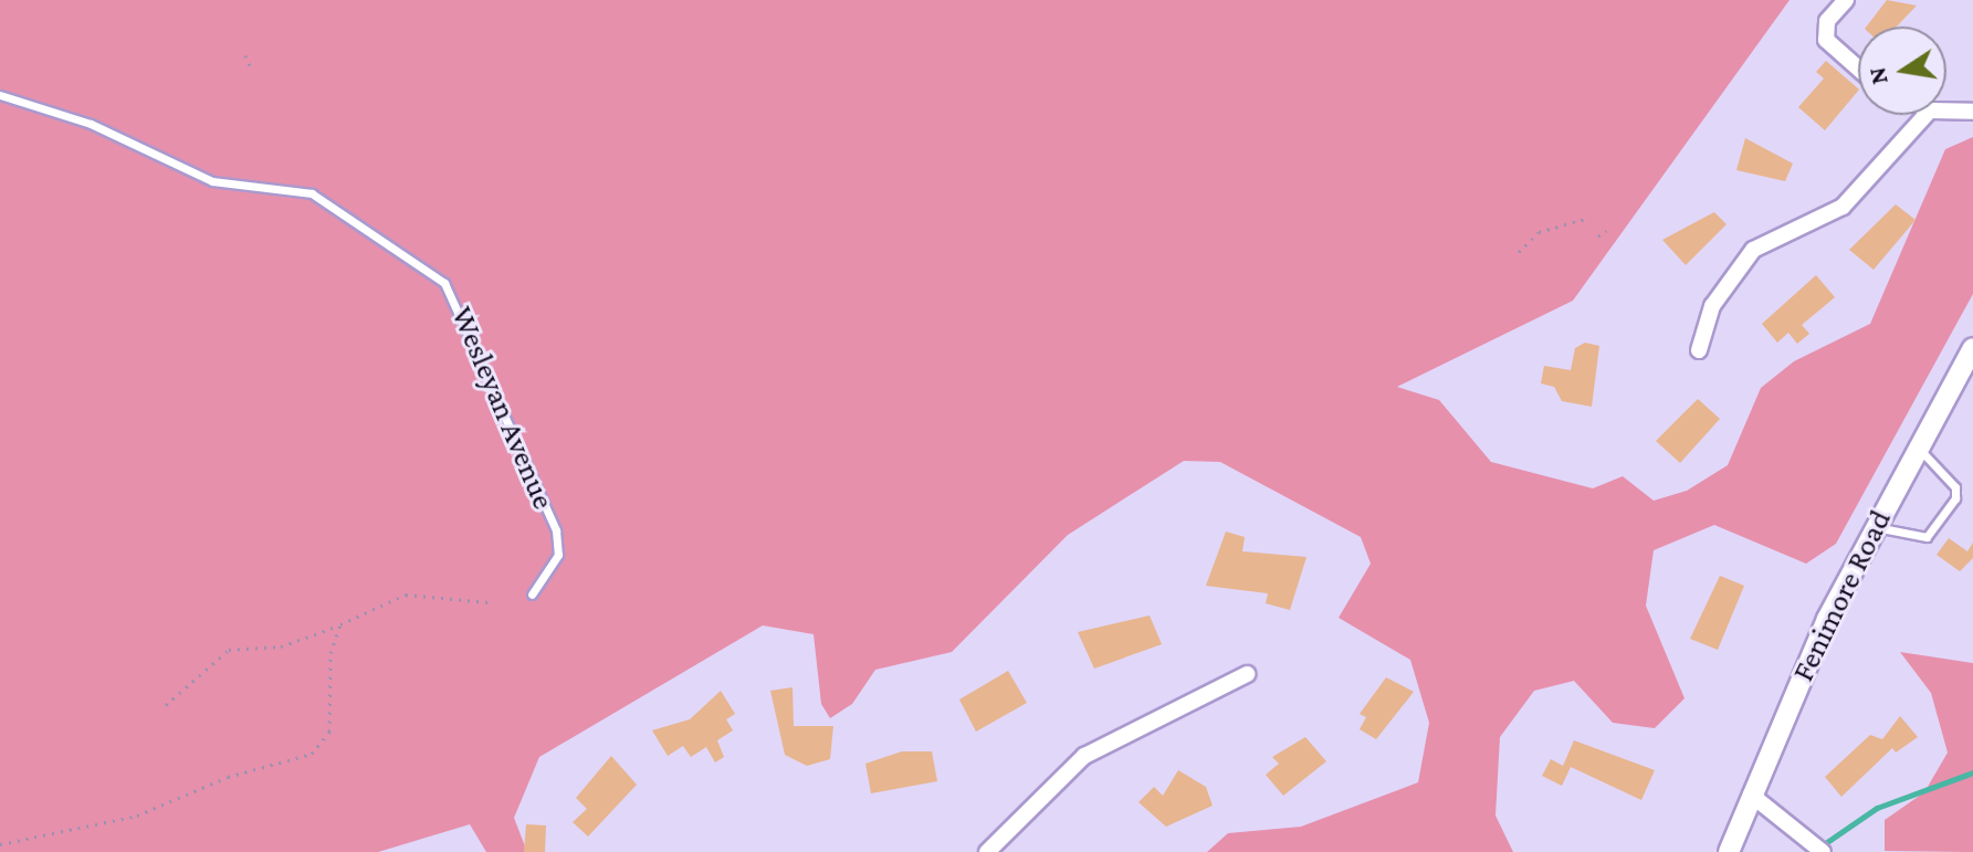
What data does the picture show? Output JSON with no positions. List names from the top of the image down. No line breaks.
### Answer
{"streets":{"street":["Fenimore Road"],"lane":["Wesleyan Avenue"]},"north":"left"}
